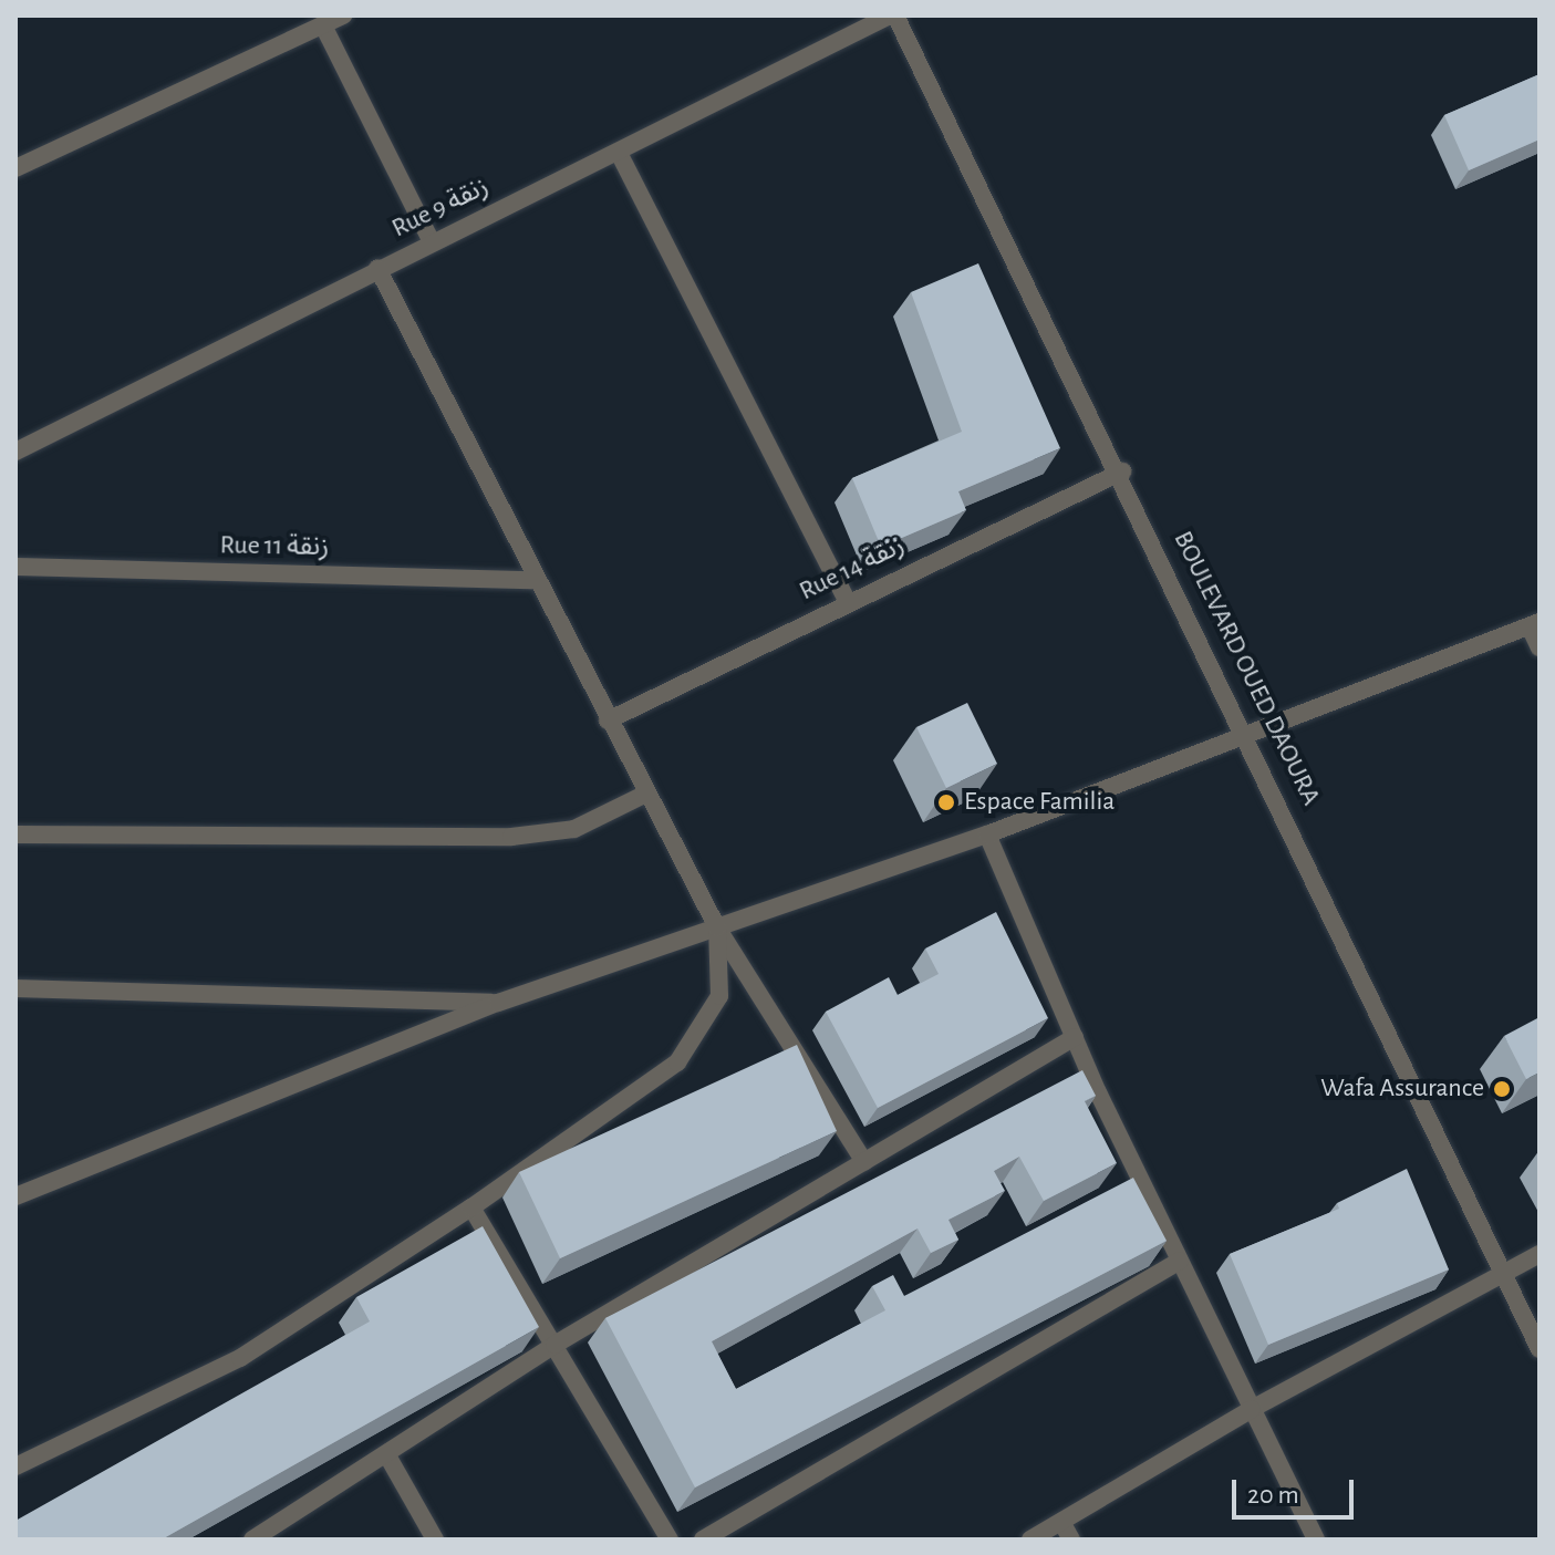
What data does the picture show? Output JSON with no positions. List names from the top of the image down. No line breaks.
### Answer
{"streets":{"street":["Rue 9 زنقة","Rue 11 زنقة","Rue 14 زنقة","BOULEVARD OUED DAOURA"]},"crossings":[["Rue 9 زنقة","BOULEVARD OUED DAOURA"],["Rue 14 زنقة","BOULEVARD OUED DAOURA"]],"places":["Espace Familia","Wafa Assurance"],"scale_bar":"20 m"}
